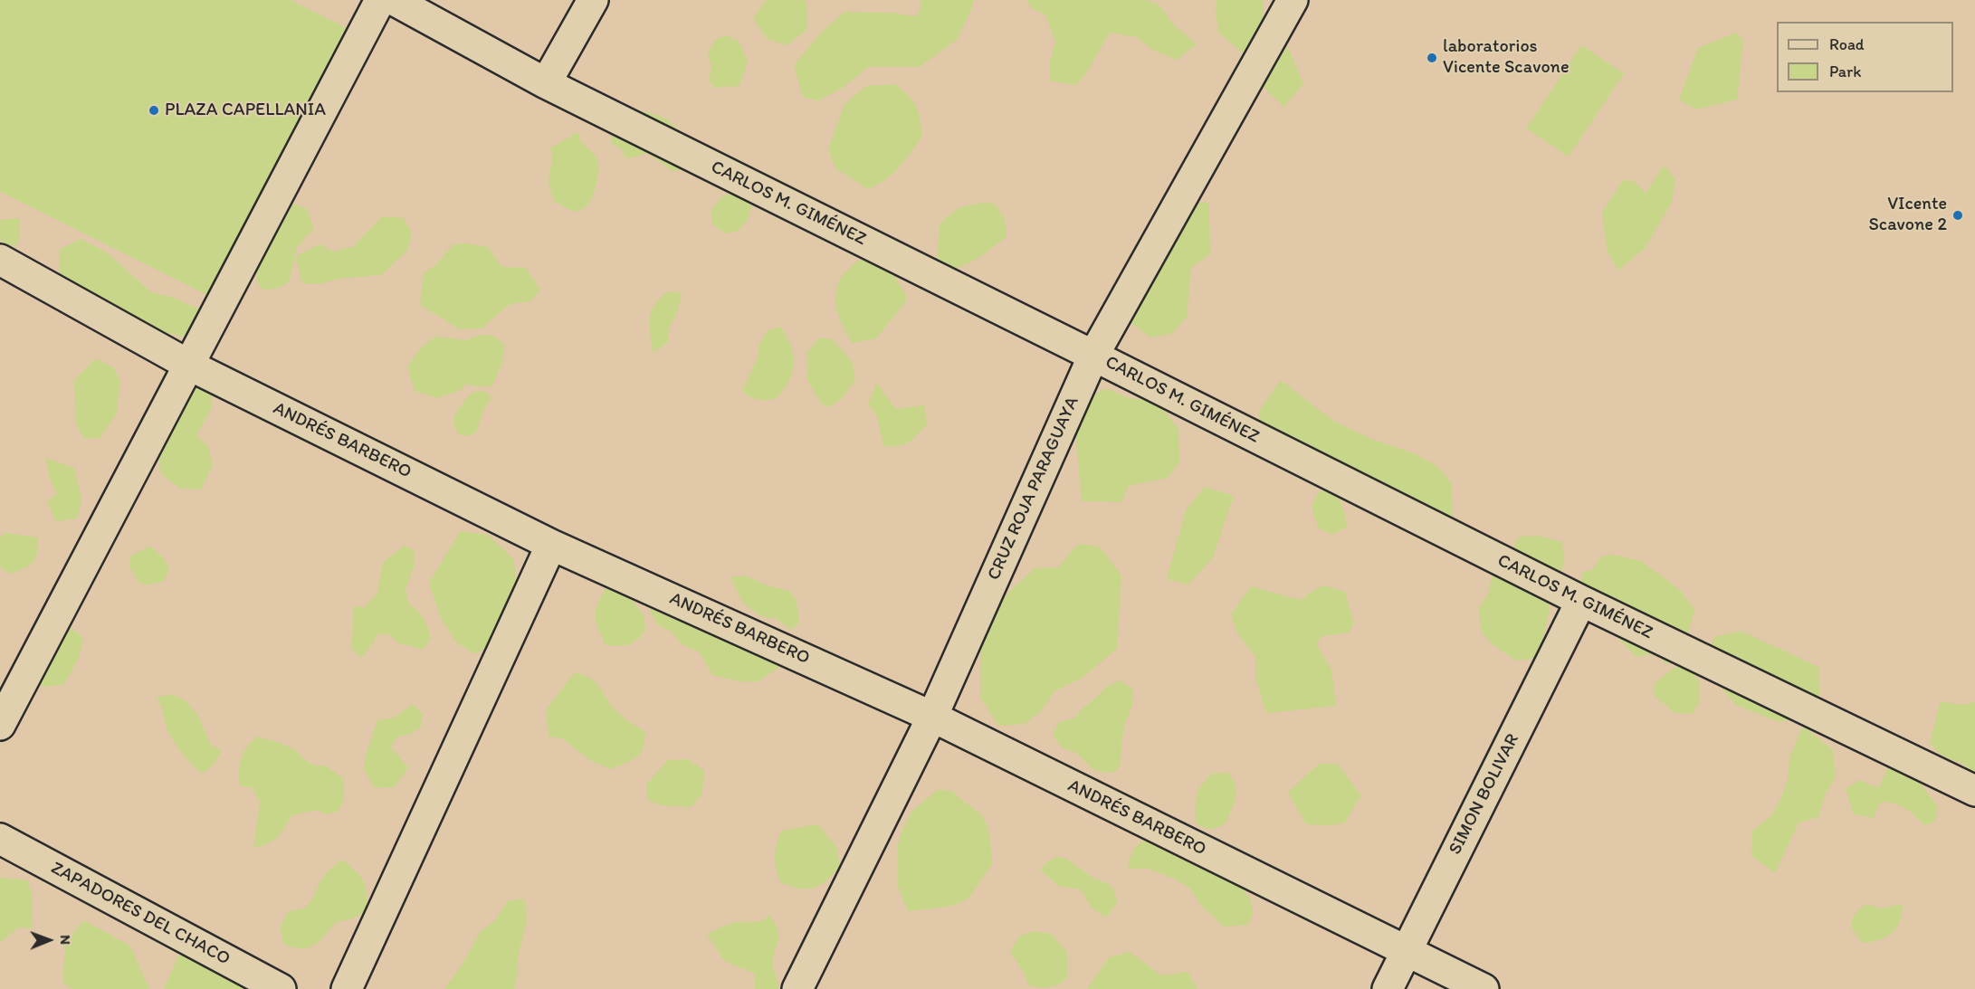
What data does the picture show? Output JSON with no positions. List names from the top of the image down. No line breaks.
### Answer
{"streets":{"street":["CARLOS M. GIMÉNEZ","ANDRÉS BARBERO","CRUZ ROJA PARAGUAYA","SIMON BOLIVAR","ZAPADORES DEL CHACO"]},"crossings":[["CARLOS M. GIMÉNEZ","CRUZ ROJA PARAGUAYA"],["CARLOS M. GIMÉNEZ","SIMON BOLIVAR"],["ANDRÉS BARBERO","CRUZ ROJA PARAGUAYA"],["ANDRÉS BARBERO","SIMON BOLIVAR"]],"places":["laboratorios Vicente Scavone","PLAZA CAPELLANIA","VIcente Scavone 2"],"legend":["Road","Park"],"north":"right"}
